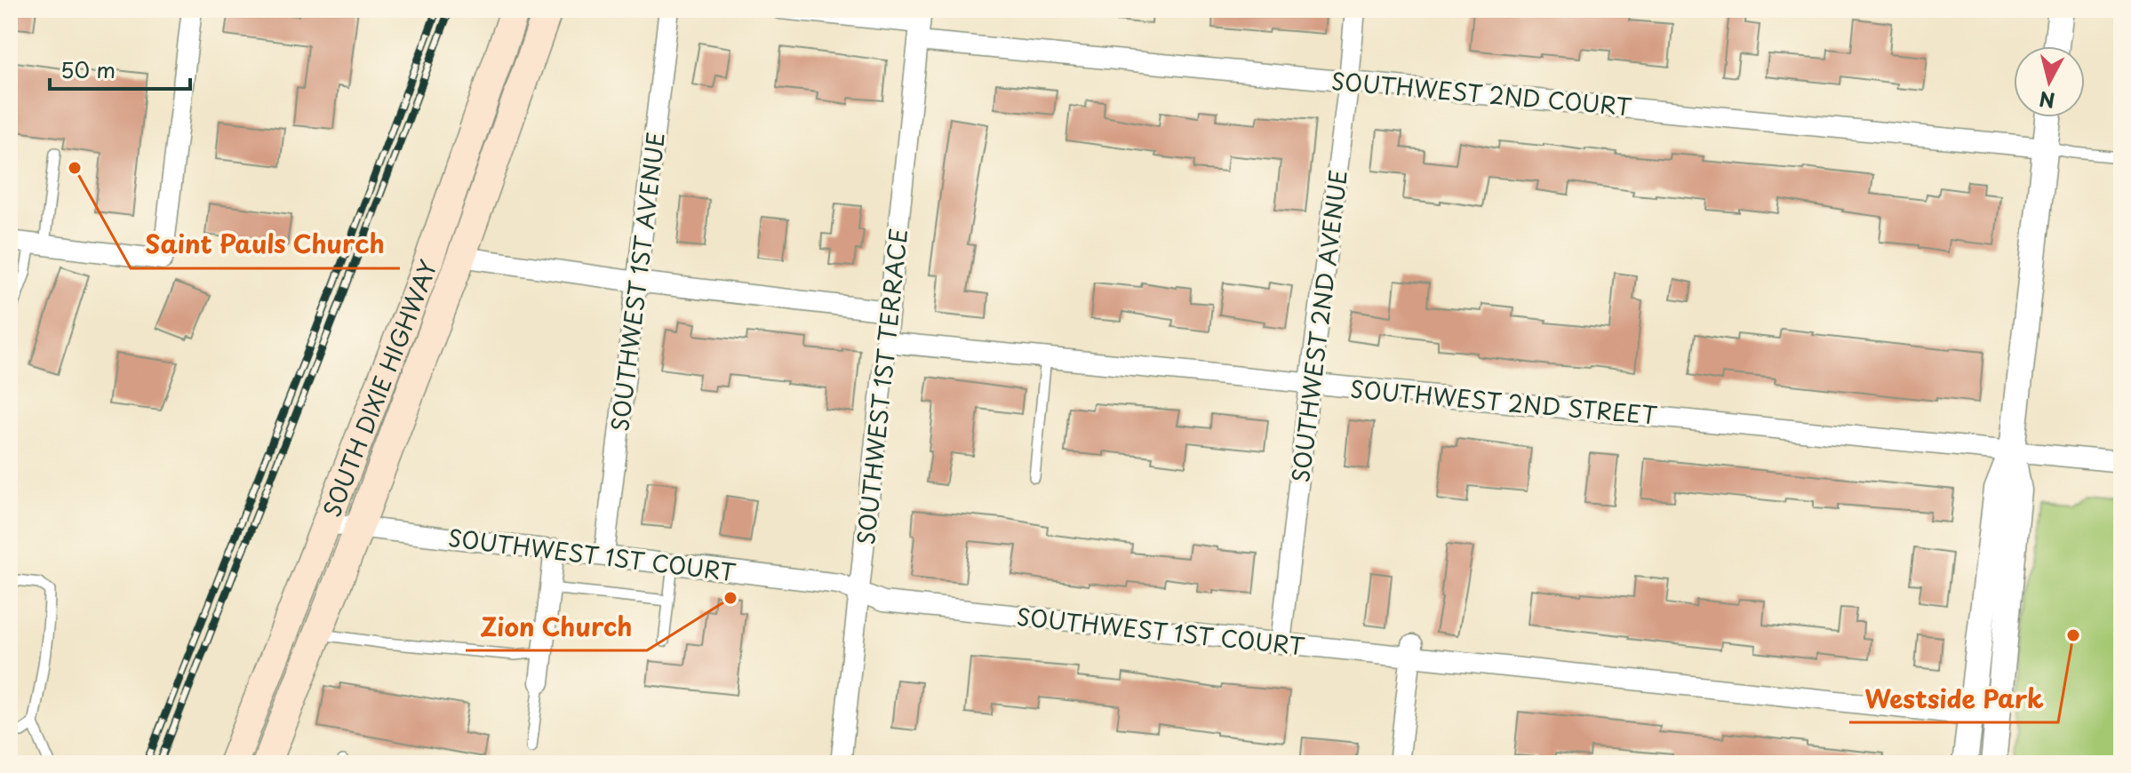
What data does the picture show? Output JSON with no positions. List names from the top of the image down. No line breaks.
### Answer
{"streets":{"main road":["SOUTH DIXIE HIGHWAY"],"street":["SOUTHWEST 2ND COURT","SOUTHWEST 1ST AVENUE","SOUTHWEST 2ND AVENUE","SOUTHWEST 1ST TERRACE","SOUTHWEST 2ND STREET","SOUTHWEST 1ST COURT"]},"crossings":[["SOUTHWEST 2ND COURT","SOUTHWEST 2ND AVENUE"],["SOUTHWEST 2ND COURT","SOUTHWEST 1ST TERRACE"],["SOUTHWEST 1ST AVENUE","SOUTHWEST 1ST COURT"],["SOUTHWEST 2ND AVENUE","SOUTHWEST 2ND STREET"],["SOUTHWEST 2ND AVENUE","SOUTHWEST 1ST COURT"],["SOUTHWEST 1ST TERRACE","SOUTHWEST 2ND STREET"],["SOUTHWEST 1ST TERRACE","SOUTHWEST 1ST COURT"],["SOUTH DIXIE HIGHWAY","SOUTHWEST 1ST COURT"]],"places":["Saint Pauls Church","Zion Church","Westside Park"],"scale_bar":"50 m","north":"bottom"}
